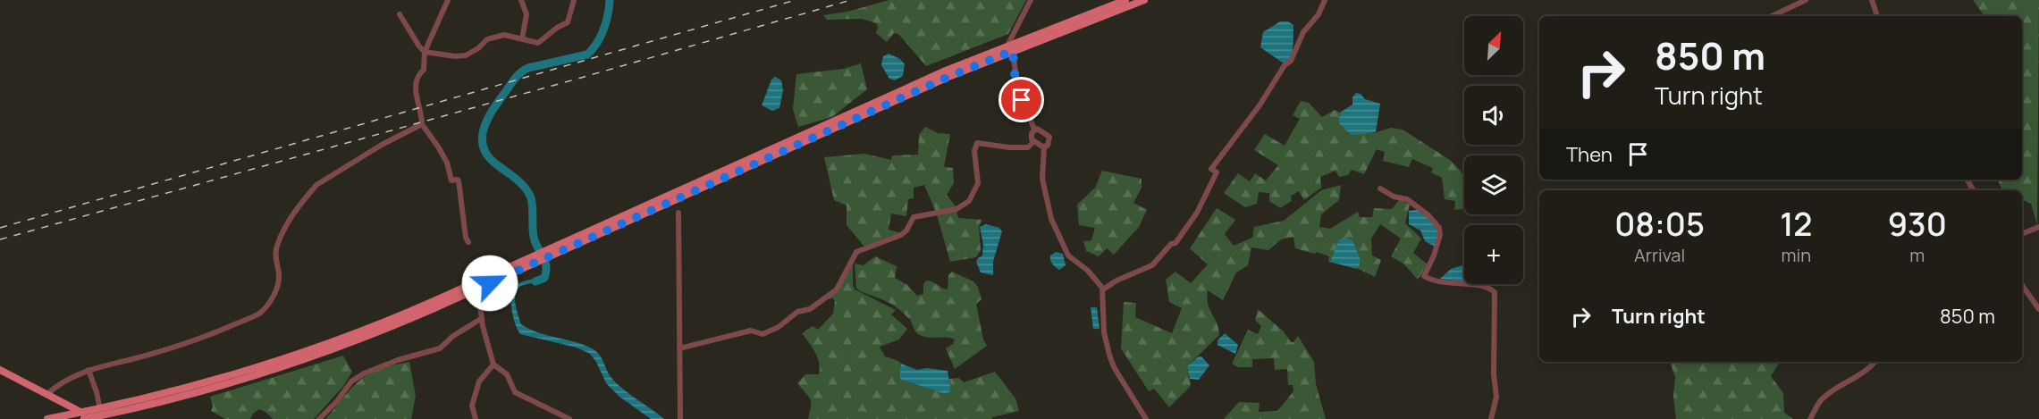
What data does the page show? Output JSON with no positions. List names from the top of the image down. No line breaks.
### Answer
{"north":"top right","page":{"map_buttons":"+","turn":["850 m","Turn right"],"then":"Then","eta":["08:05","Arrival","12","min","930","m"],"list":[{"name":"Turn right","value":"850 m"}]}}
